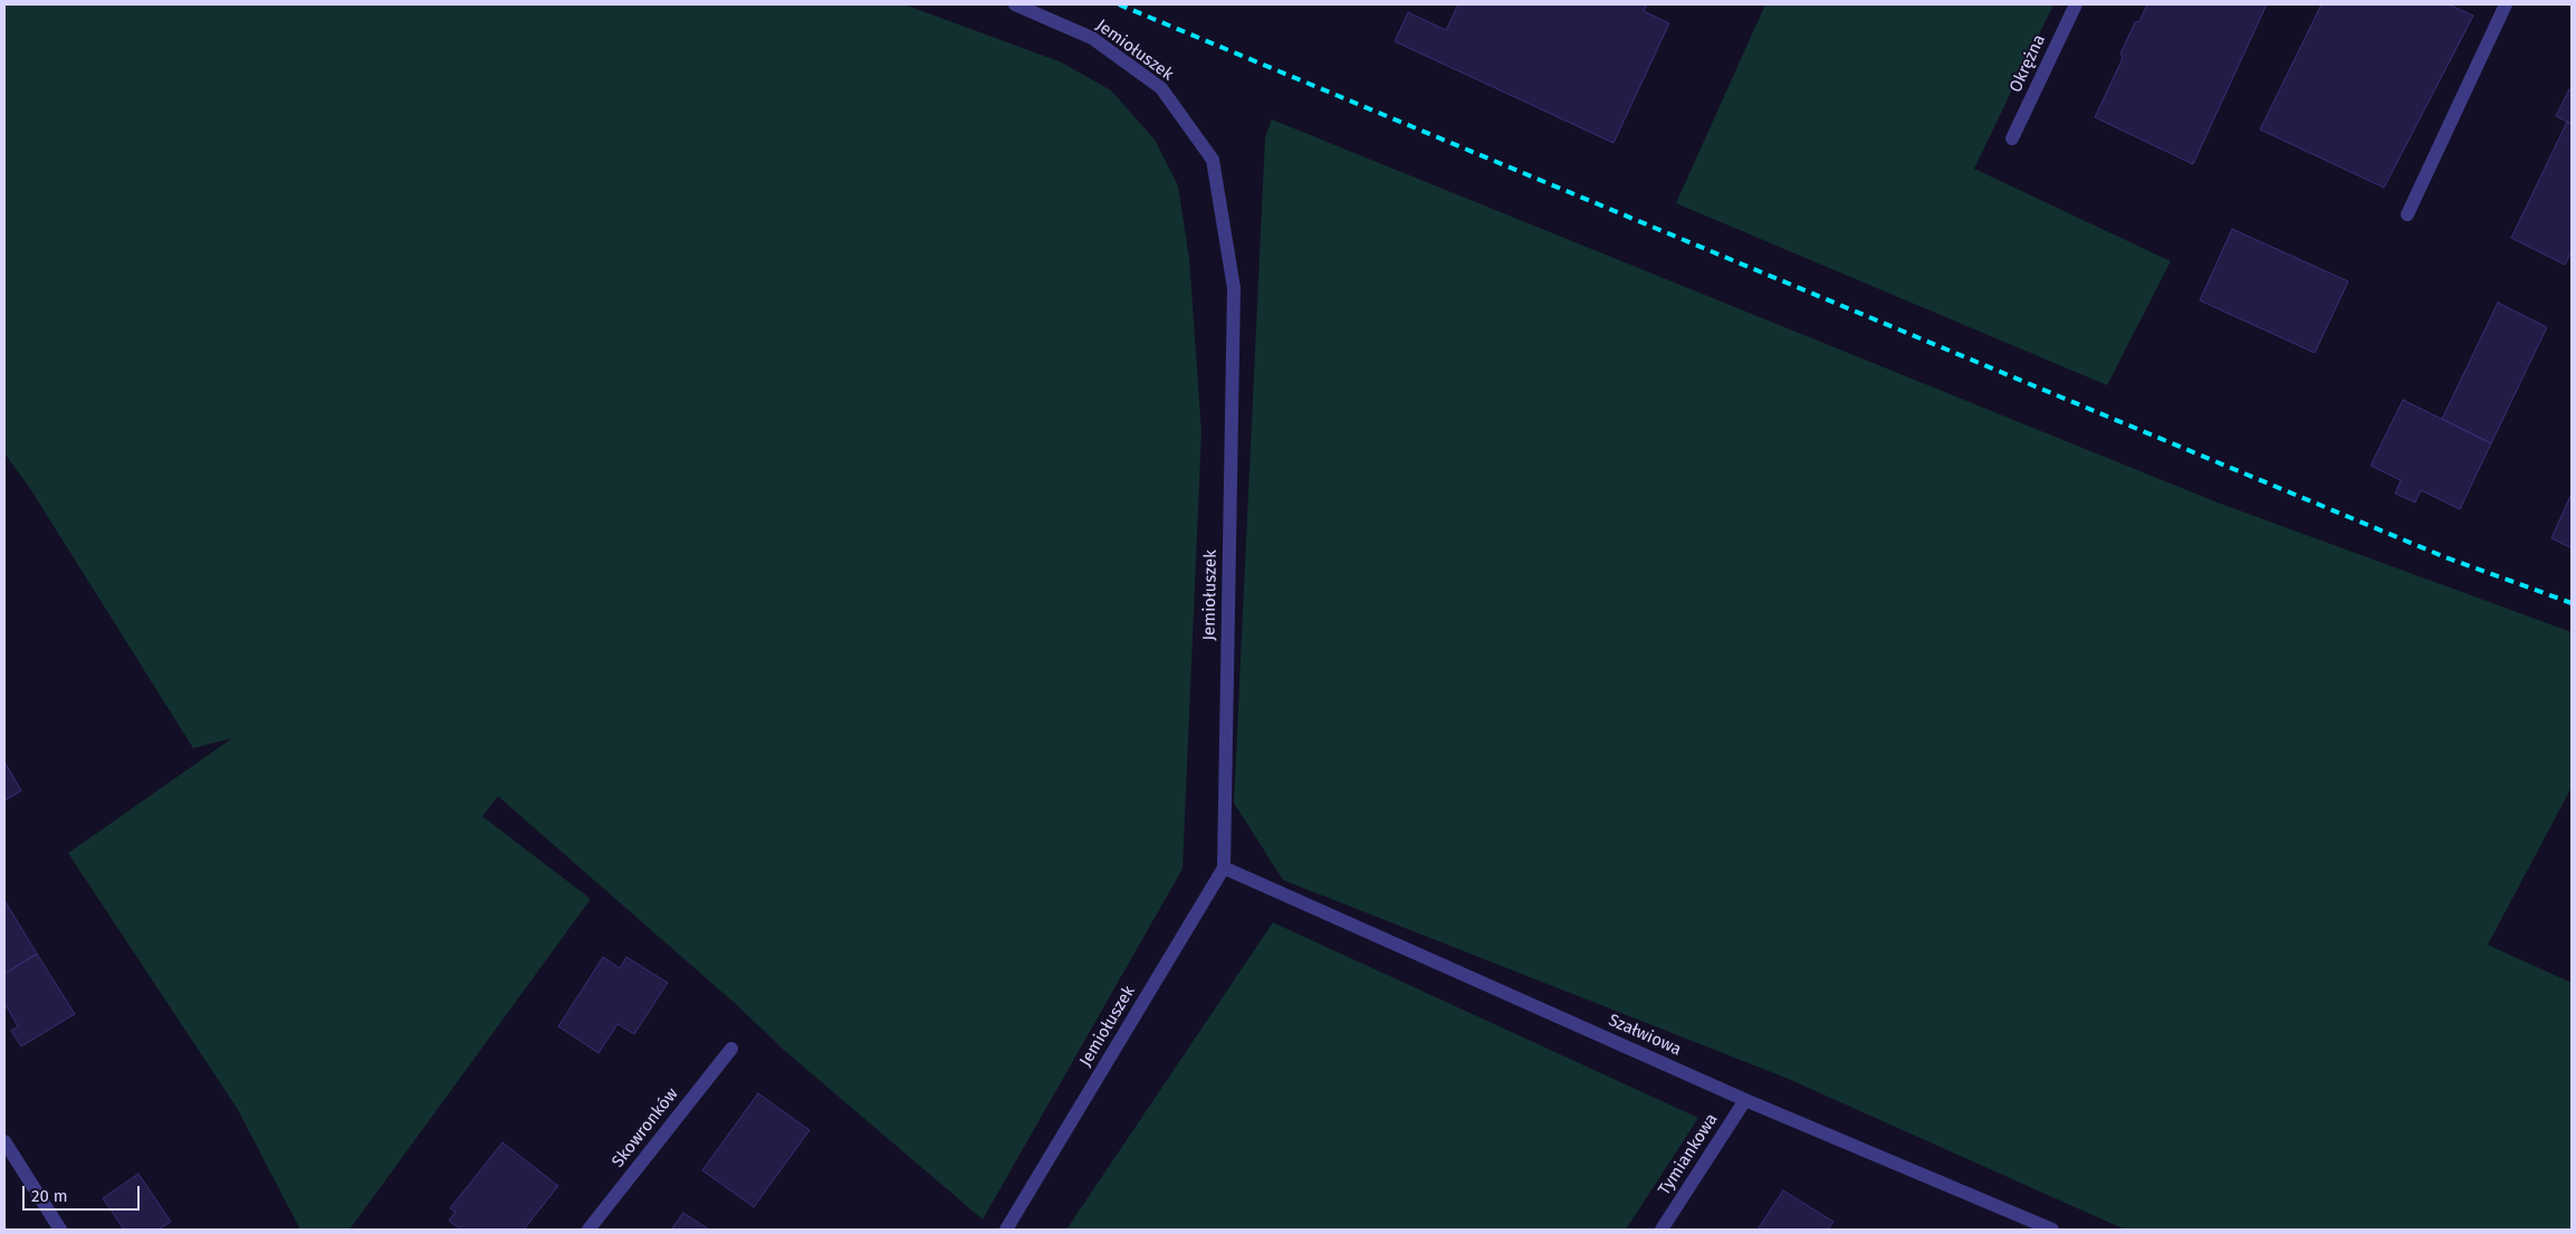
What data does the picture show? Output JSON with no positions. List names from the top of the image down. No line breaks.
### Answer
{"streets":{"street":["Jemiołuszek","Okrężna","Szałwiowa","Skowronków","Tymiankowa"]},"crossings":[["Jemiołuszek","Szałwiowa"],["Szałwiowa","Tymiankowa"]],"scale_bar":"20 m"}
